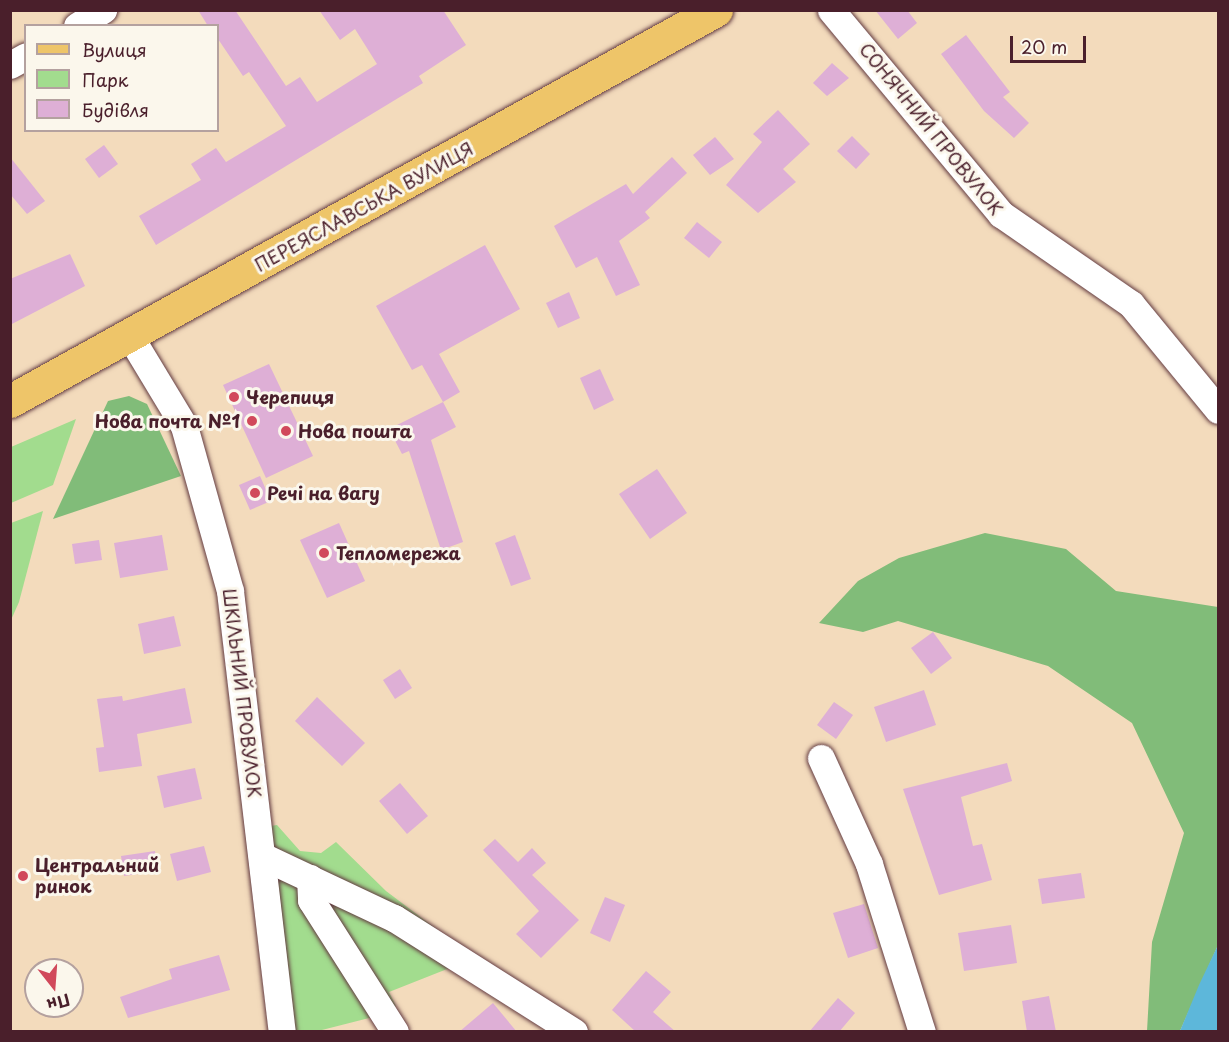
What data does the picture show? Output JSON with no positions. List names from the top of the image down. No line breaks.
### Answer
{"streets":{"main road":["ПЕРЕЯСЛАВСЬКА ВУЛИЦЯ"],"street":["СОНЯЧНИЙ ПРОВУЛОК","ШКІЛЬНИЙ ПРОВУЛОК"]},"crossings":[["ПЕРЕЯСЛАВСЬКА ВУЛИЦЯ","ШКІЛЬНИЙ ПРОВУЛОК"]],"places":["Черепиця","Нова почта №1","Нова пошта","Речі на вагу","Тепломережа","Центральний ринок"],"legend":["Вулиця","Парк","Будівля"],"scale_bar":"20 m","north":"bottom"}
